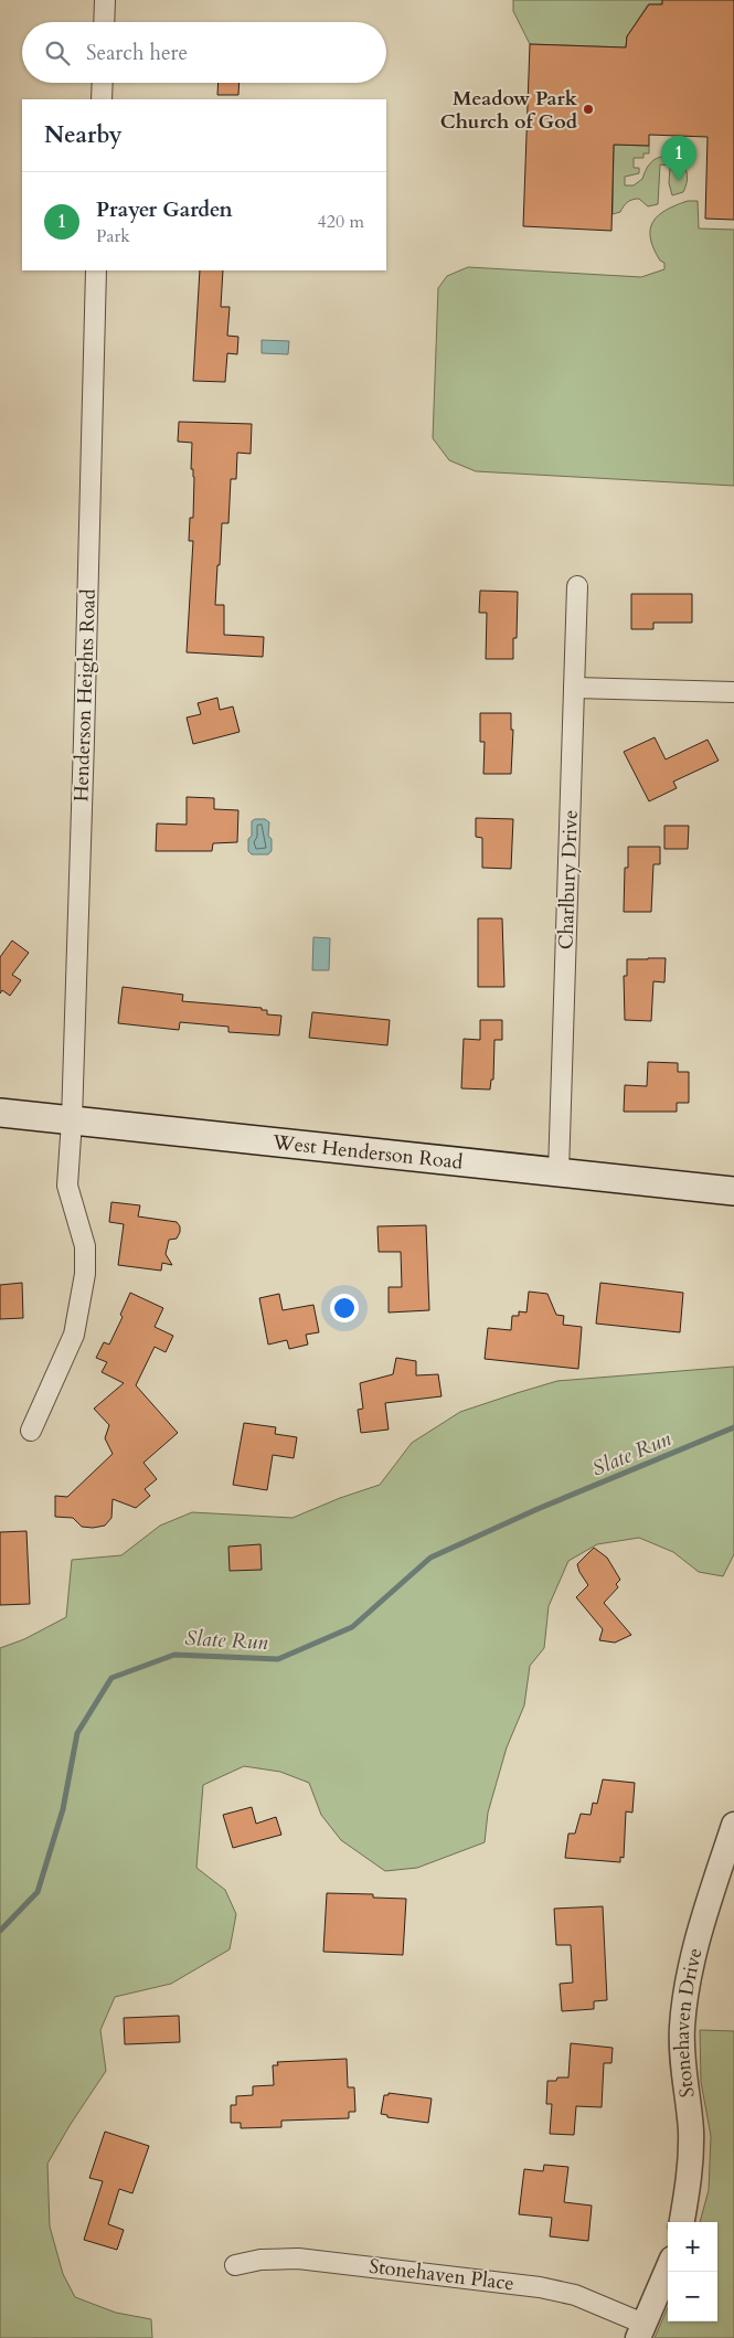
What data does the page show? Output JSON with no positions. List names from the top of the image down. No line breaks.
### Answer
{"streets":{"main road":["West Henderson Road"],"street":["Henderson Heights Road","Charlbury Drive","Stonehaven Drive","Stonehaven Place"]},"crossings":[["Henderson Heights Road","West Henderson Road"],["Charlbury Drive","West Henderson Road"]],"water":["Slate Run"],"places":["Meadow Park Church of God"],"page":{"search":"Search here","heading":"Nearby","pins":"1","list":[{"mark":"1","name":"Prayer Garden","note":"Park","value":"420 m"}],"map_buttons":["+","−"]}}
